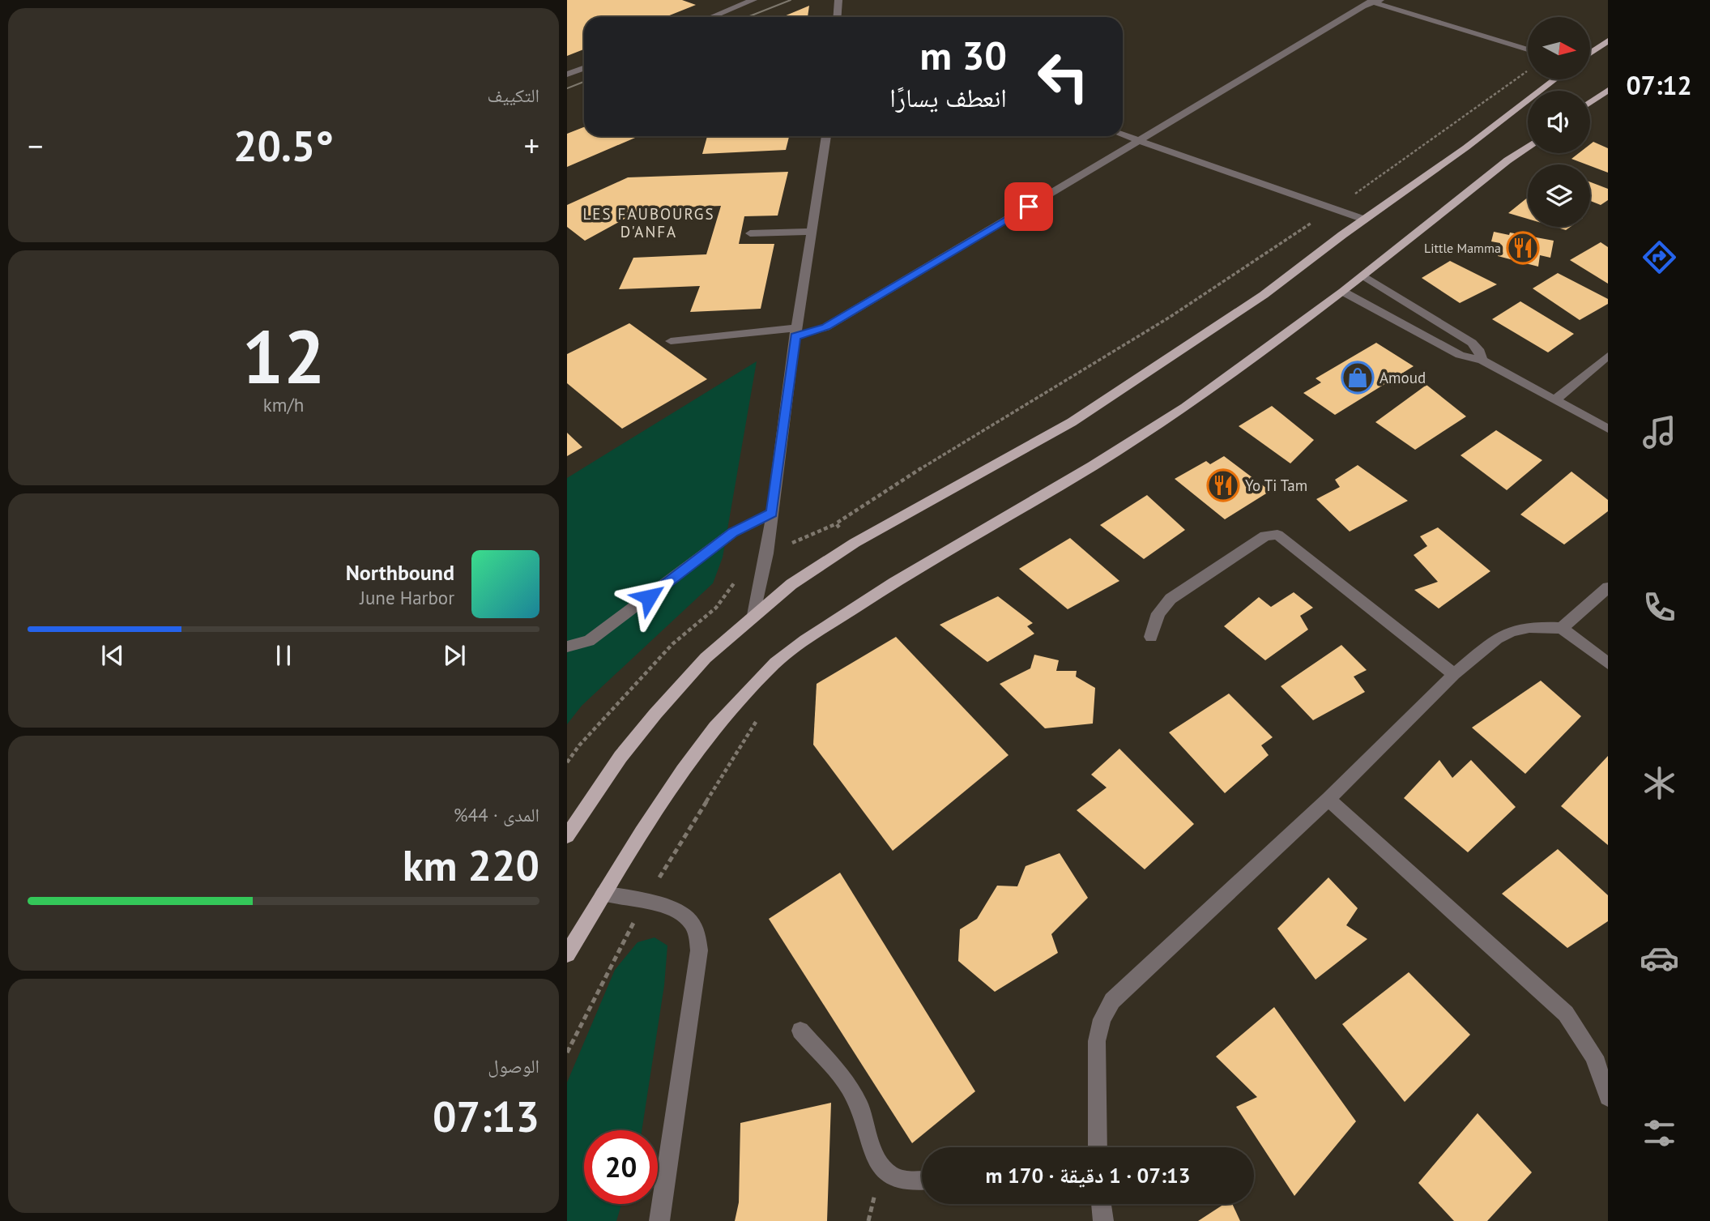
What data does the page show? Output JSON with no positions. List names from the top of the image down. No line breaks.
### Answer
{"districts":["LES FAUBOURGS D'ANFA"],"places":{"restaurant":["Little Mamma","Yo Ti Tam"],"shop":["Amoud"]},"north":"right","page":{"tabs":"07:12","tile":["التكييف",["12","km/h"],["المدى · 44%","220 km"],["الوصول","07:13"]],"turn":["30 m","انعطف يسارًا"],"heat":["−","20.5°","+"],"song":["Northbound","June Harbor"],"limit":"20","trip":"07:13 · 1 دقيقة · 170 m"}}
